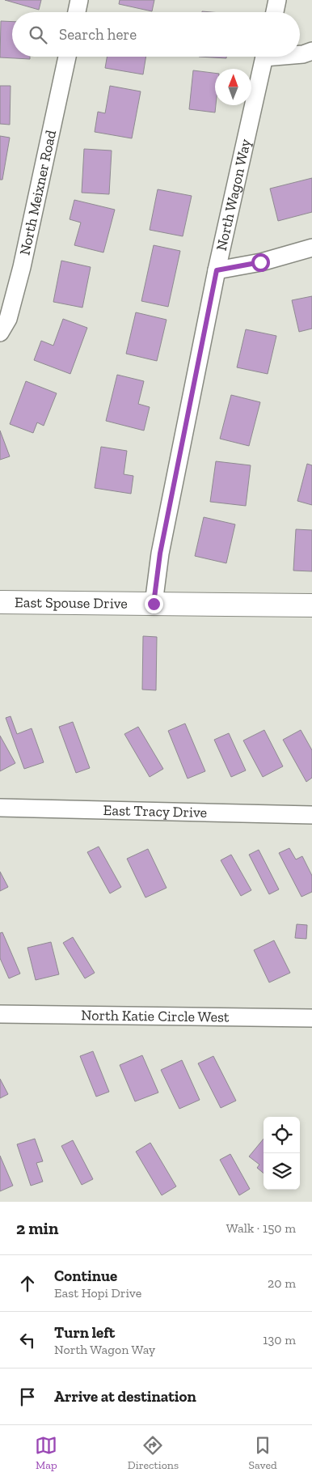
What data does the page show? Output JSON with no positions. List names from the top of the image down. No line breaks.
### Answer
{"streets":{"street":["North Meixner Road","North Wagon Way","East Spouse Drive","East Tracy Drive","North Katie Circle West"]},"crossings":[["North Wagon Way","East Spouse Drive"]],"north":"top","page":{"search":"Search here","heading":["2 min","Walk · 150 m"],"list":[["Continue","East Hopi Drive","20 m"],["Turn left","North Wagon Way","130 m"],"Arrive at destination"],"nav":["Map","Directions","Saved"]}}
